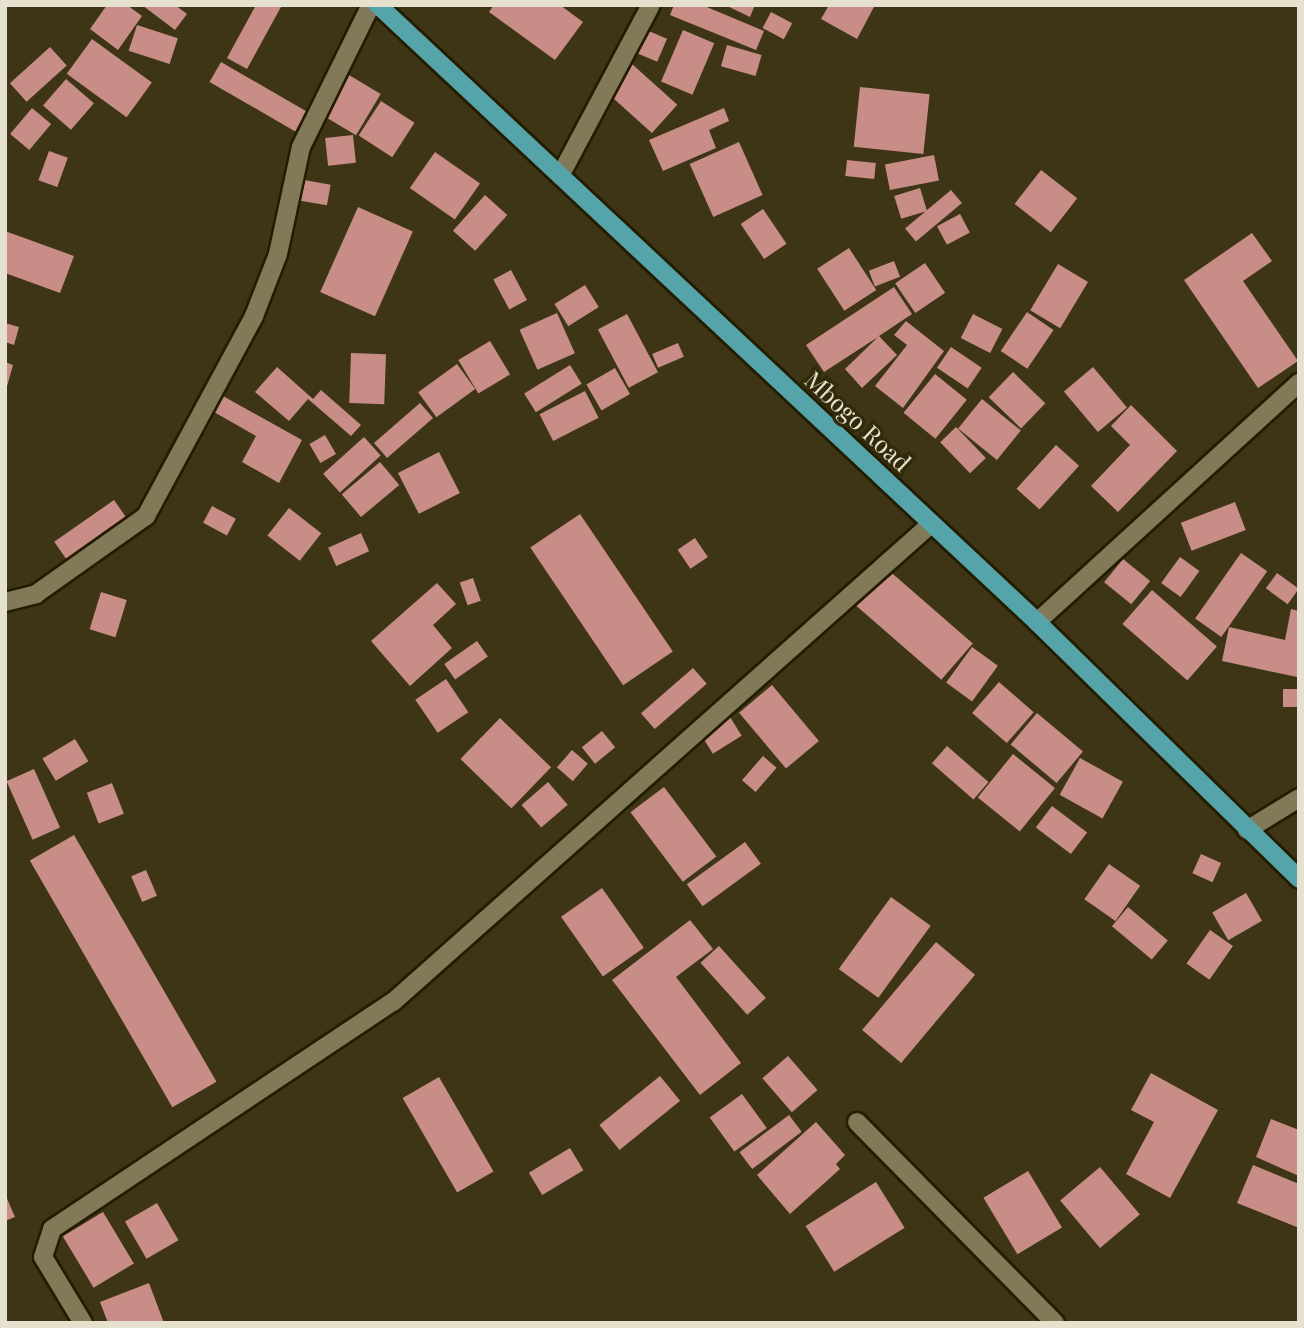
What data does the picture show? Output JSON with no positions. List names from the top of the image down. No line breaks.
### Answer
{"streets":{"main road":["Mbogo Road"]}}
